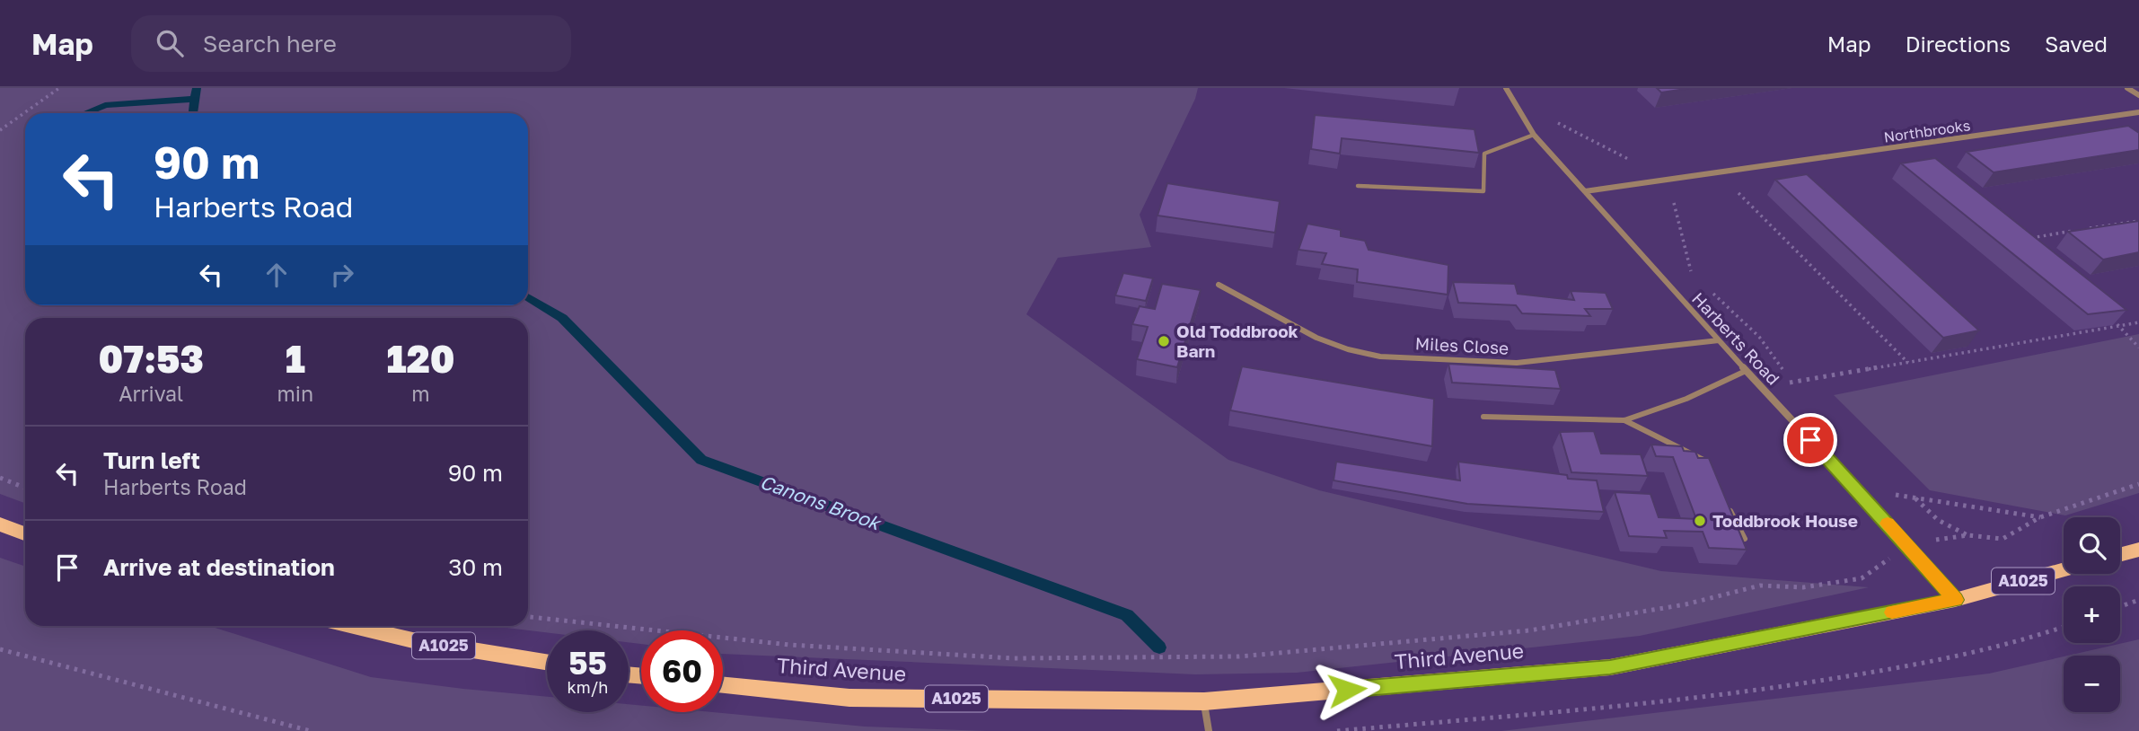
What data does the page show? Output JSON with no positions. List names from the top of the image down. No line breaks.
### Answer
{"streets":{"main road":["A1025","Third Avenue"],"street":["Northbrooks","Harberts Road","Miles Close"]},"crossings":[["Northbrooks","Harberts Road"],["Harberts Road","Miles Close"],["Harberts Road","Third Avenue"]],"water":["Canons Brook"],"places":["Old Toddbrook Barn","Toddbrook House"],"page":{"header":"Map","search":"Search here","nav":["Map","Directions","Saved"],"turn":["90 m","Harberts Road"],"eta":["07:53","Arrival","1","min","120","m"],"list":[{"name":"Turn left","note":"Harberts Road","value":"90 m"},{"name":"Arrive at destination","value":"30 m"}],"map_buttons":["+","−"],"speed":"55 km/h","limit":"60"}}
